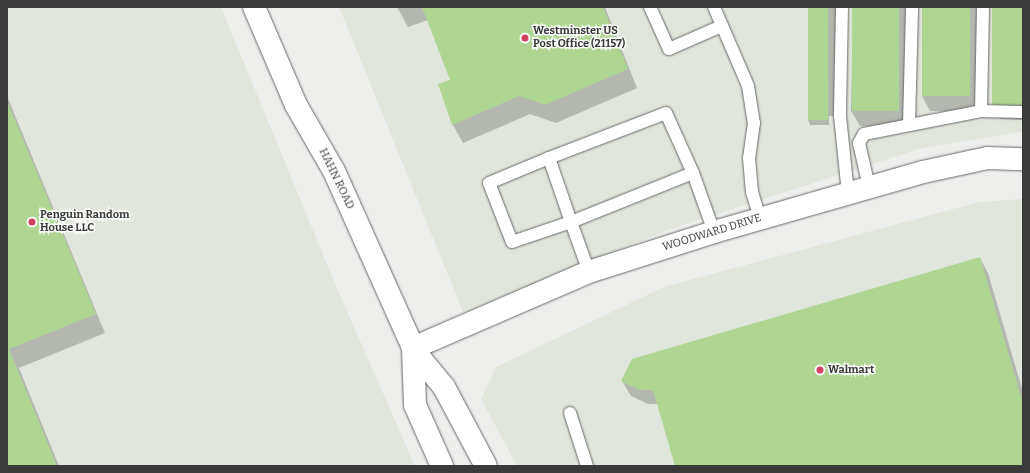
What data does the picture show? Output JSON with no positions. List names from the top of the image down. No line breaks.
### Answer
{"streets":{"street":["HAHN ROAD","WOODWARD DRIVE"]},"crossings":[["HAHN ROAD","WOODWARD DRIVE"]],"places":["Westminster US Post Office (21157)","Penguin Random House LLC","Walmart"]}
